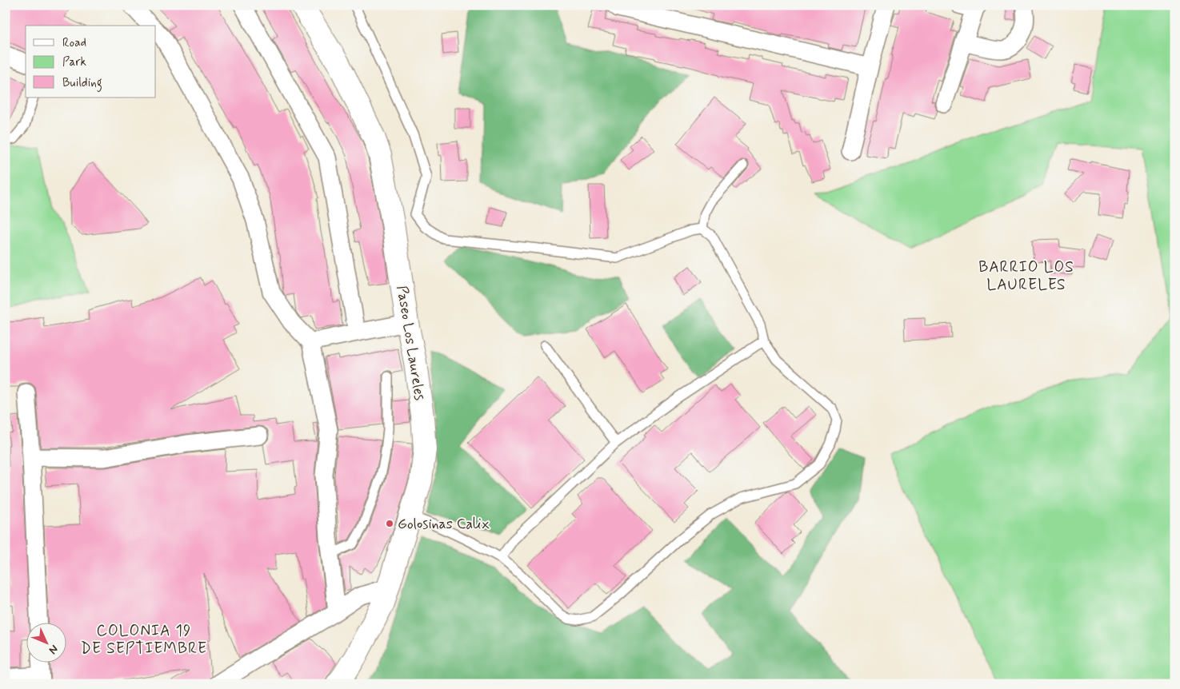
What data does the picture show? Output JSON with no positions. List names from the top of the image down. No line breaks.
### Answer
{"streets":{"street":["Paseo Los Laureles"]},"districts":["BARRIO LOS LAURELES","COLONIA 19 DE SEPTIEMBRE"],"places":["Golosinas Calix"],"legend":["Road","Park","Building"],"north":"bottom right"}
